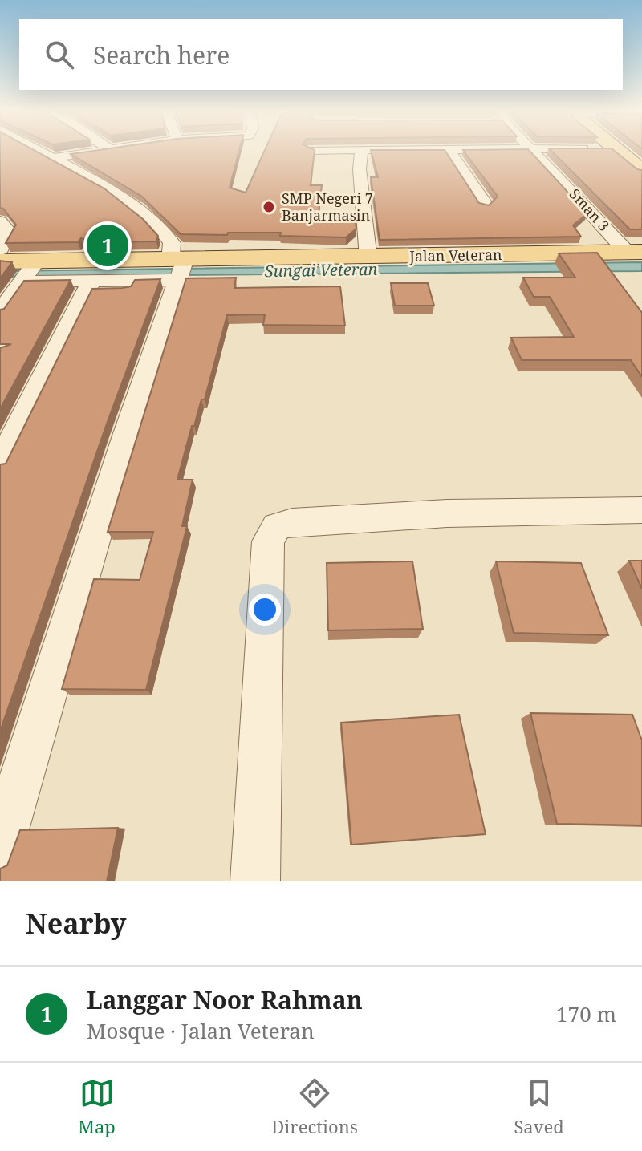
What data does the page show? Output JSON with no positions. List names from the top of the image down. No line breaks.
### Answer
{"streets":{"main road":["Jalan Veteran"],"street":["Sman 3"]},"crossings":[["Sman 3","Jalan Veteran"]],"water":["Sungai Veteran"],"places":["SMP Negeri 7 Banjarmasin"],"page":{"search":"Search here","pins":"1","heading":"Nearby","list":[{"mark":"1","name":"Langgar Noor Rahman","note":"Mosque · Jalan Veteran","value":"170 m"}],"nav":["Map","Directions","Saved"]}}
